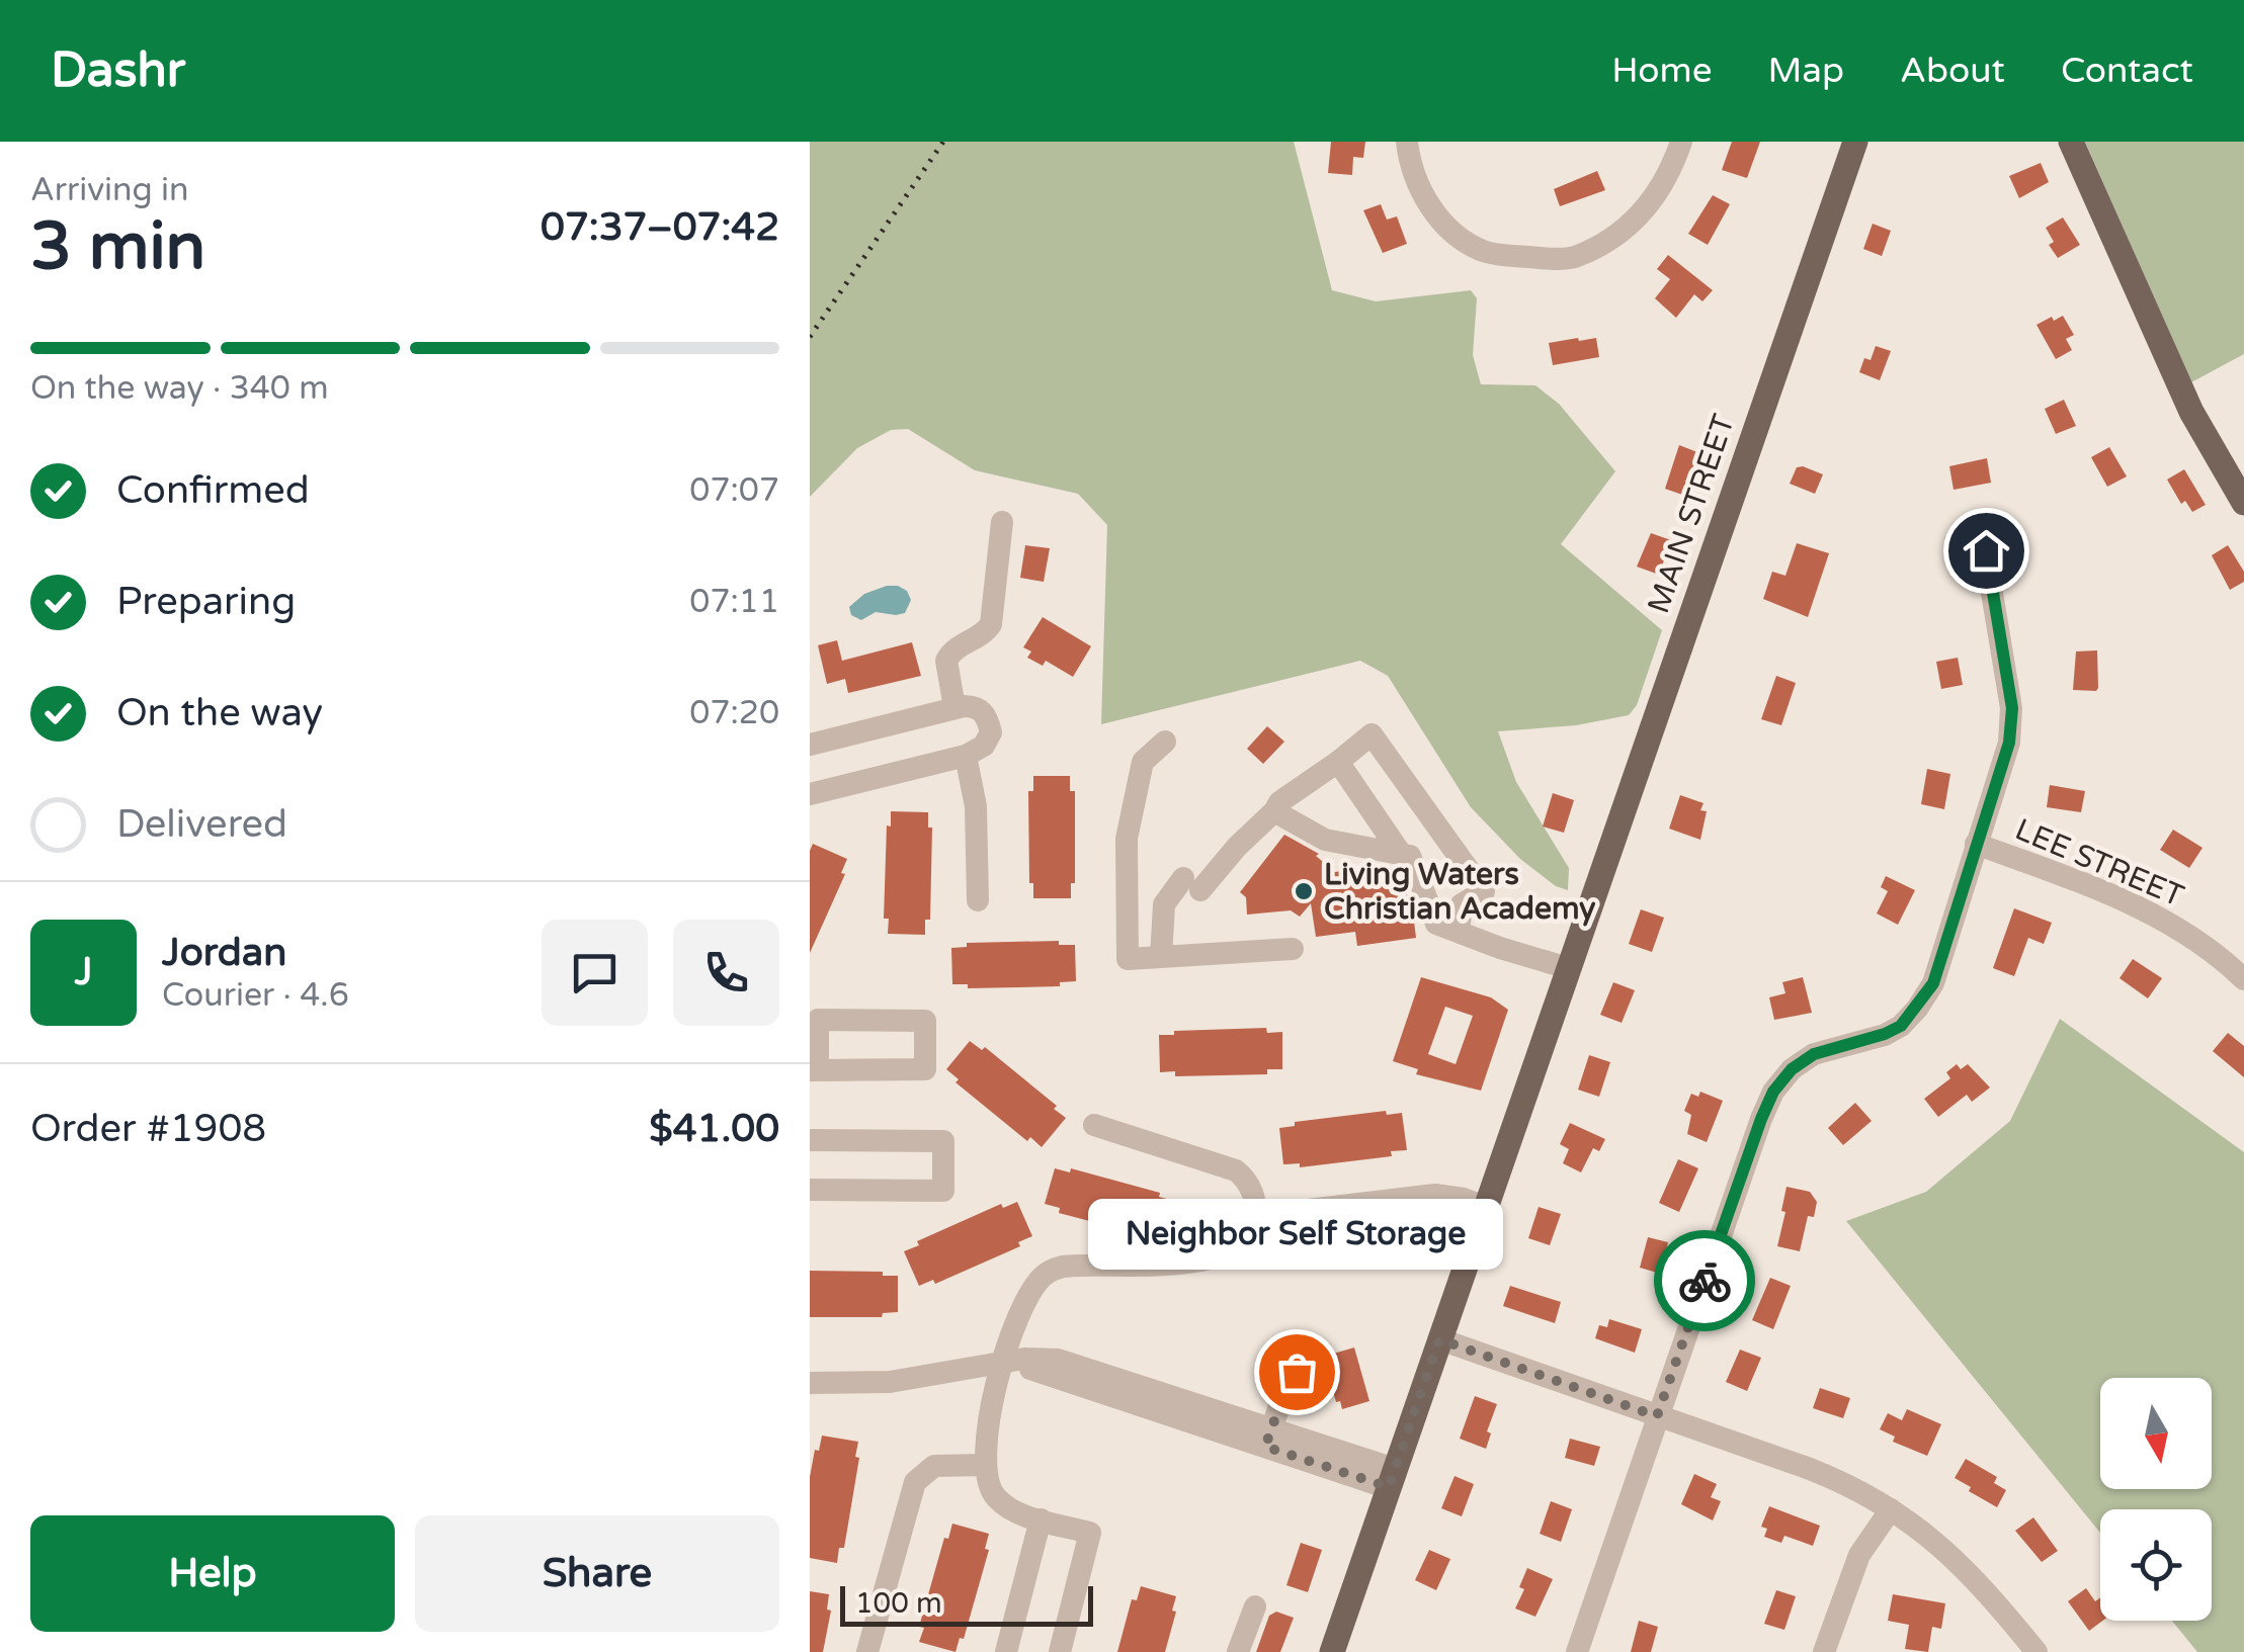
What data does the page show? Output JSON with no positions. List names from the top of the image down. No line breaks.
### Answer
{"streets":{"main road":["MAIN STREET"],"street":["LEE STREET"]},"places":["Living Waters Christian Academy","Neighbor Self Storage"],"scale_bar":"100 m","north":"bottom","page":{"header":"Dashr","nav":["Home","Map","About","Contact"],"heading":["3 min","Arriving in","07:37–07:42"],"panel":["Jordan","Courier · 4.6","Order #1908","$41.00"],"bar":"On the way · 340 m","list":[["Confirmed","07:07"],["Preparing","07:11"],["On the way","07:20"],"Delivered"],"round":"J","bubble":"Neighbor Self Storage","buttons":["Help","Share"],"scale":"100 m"}}
